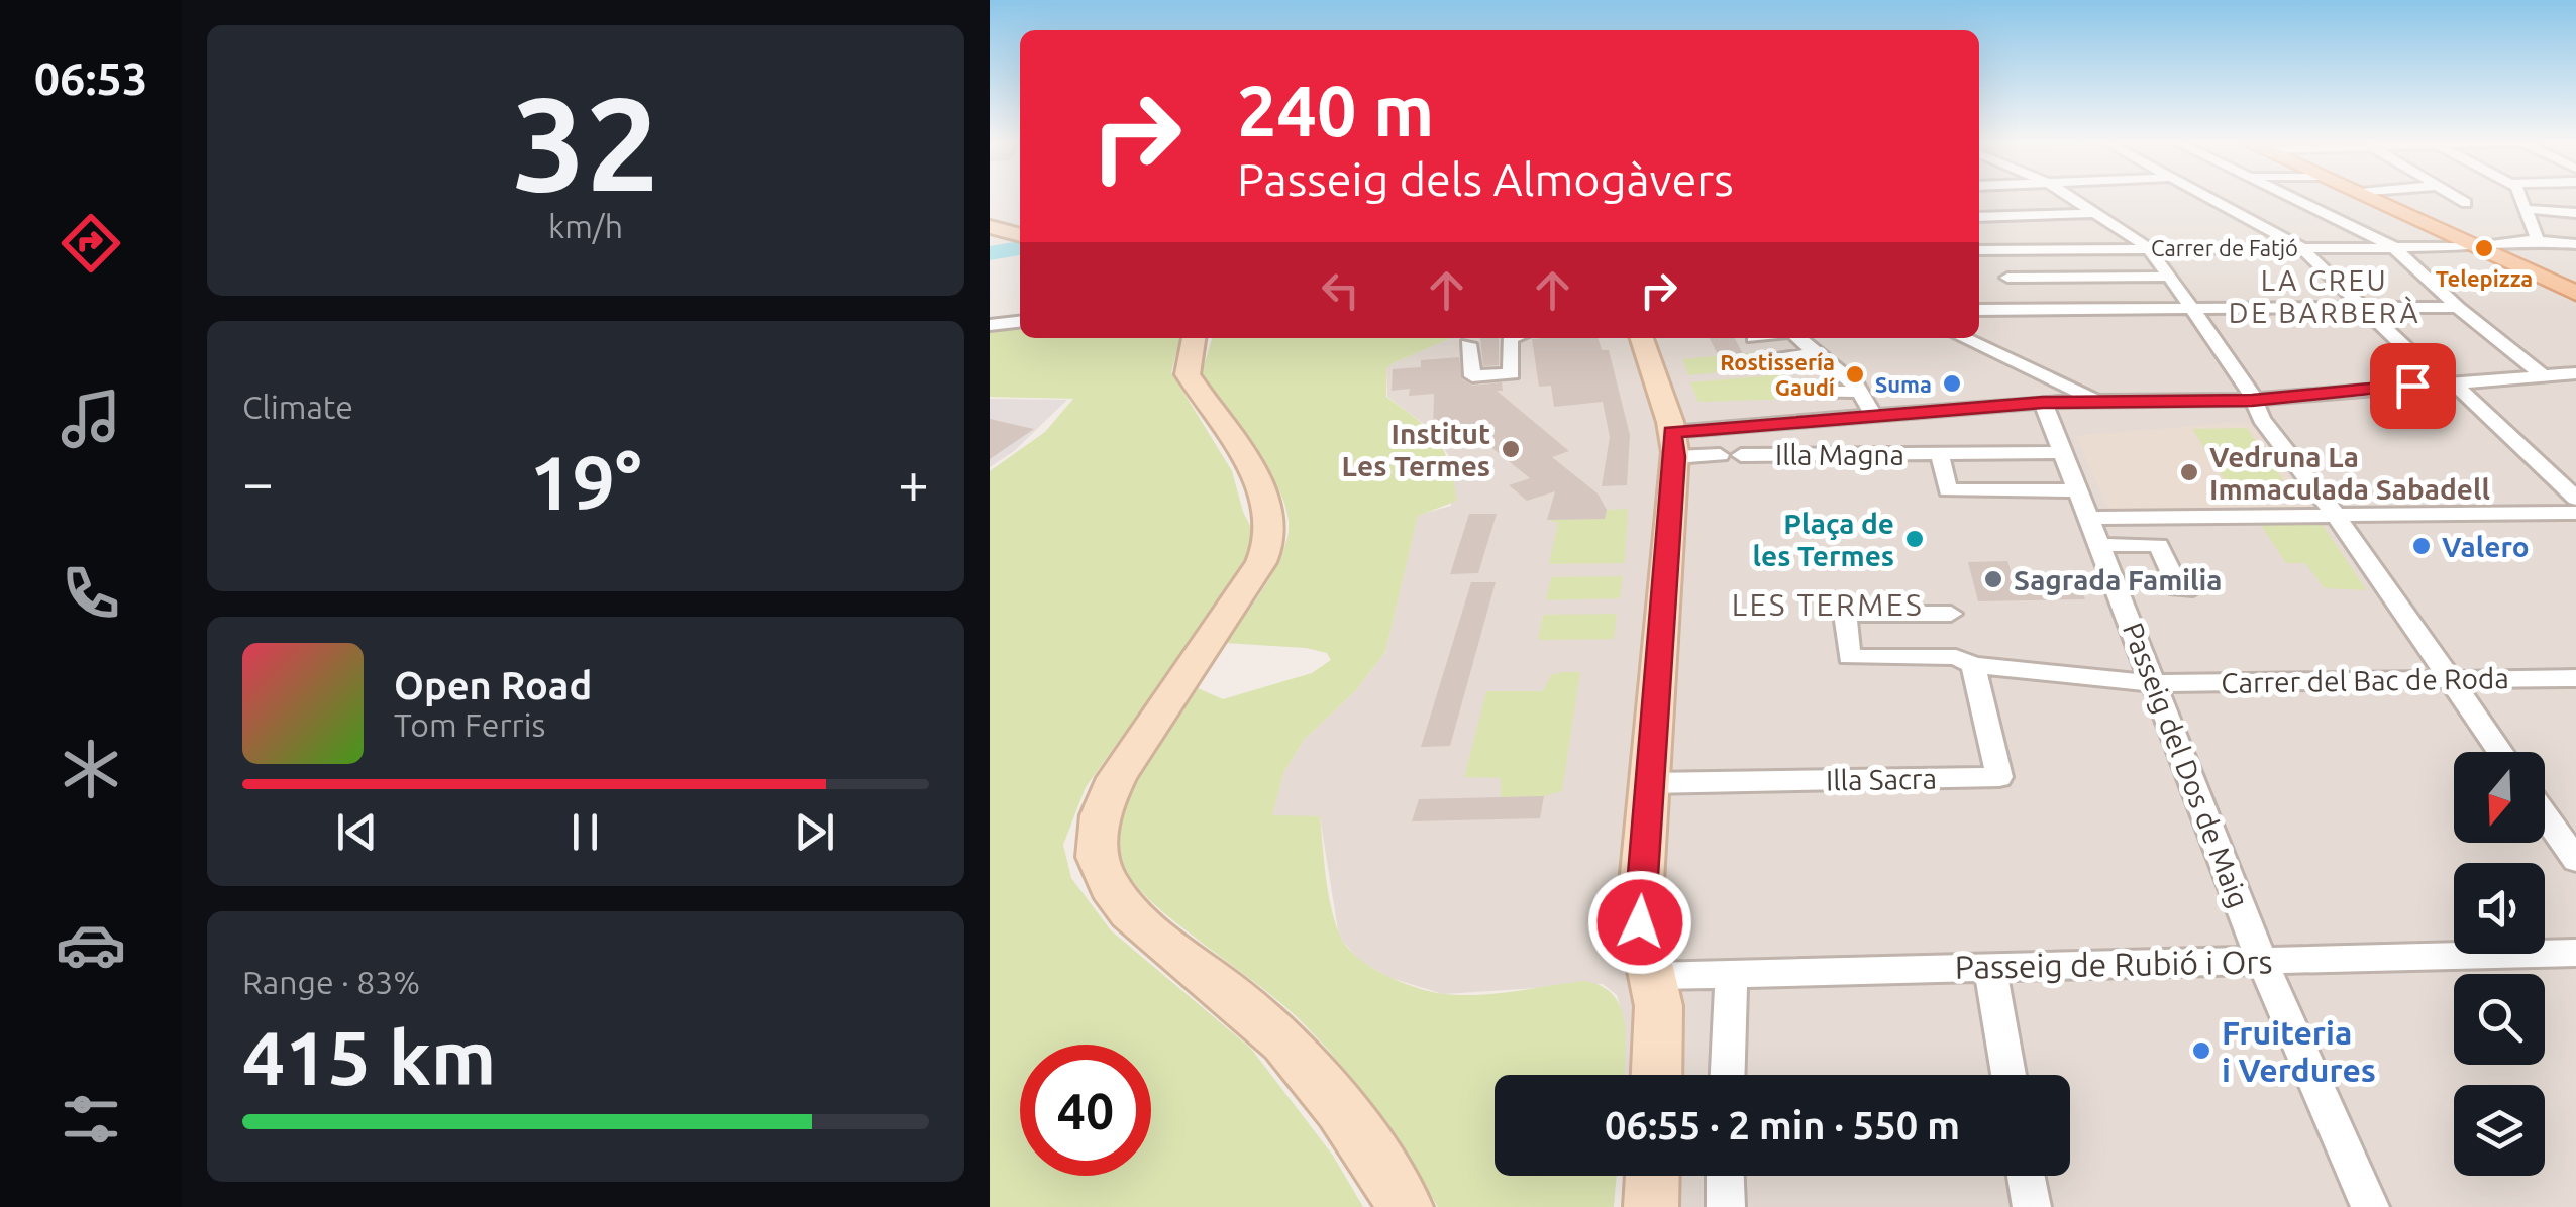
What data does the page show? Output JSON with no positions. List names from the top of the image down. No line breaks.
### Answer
{"streets":{"street":["Carrer de Fatjó","Illa Magna","Carrer del Bac de Roda","Passeig del Dos de Maig","Illa Sacra","Passeig de Rubió i Ors"]},"crossings":[["Illa Magna","Passeig del Dos de Maig"],["Carrer del Bac de Roda","Passeig del Dos de Maig"],["Passeig del Dos de Maig","Passeig de Rubió i Ors"]],"districts":["LA CREU DE BARBERÀ","LES TERMES"],"places":["Telepizza","Rostissería Gaudí","Suma","Institut Les Termes","Vedruna La Immaculada Sabadell","Plaça de les Termes","Valero","Sagrada Familia","Fruiteria i Verdures"],"north":"bottom","page":{"tabs":"06:53","tile":[["32","km/h"],"Climate",["Range · 83%","415 km"]],"turn":["240 m","Passeig dels Almogàvers"],"heat":["−","19°","+"],"song":["Open Road","Tom Ferris"],"limit":"40","trip":"06:55 · 2 min · 550 m"}}
